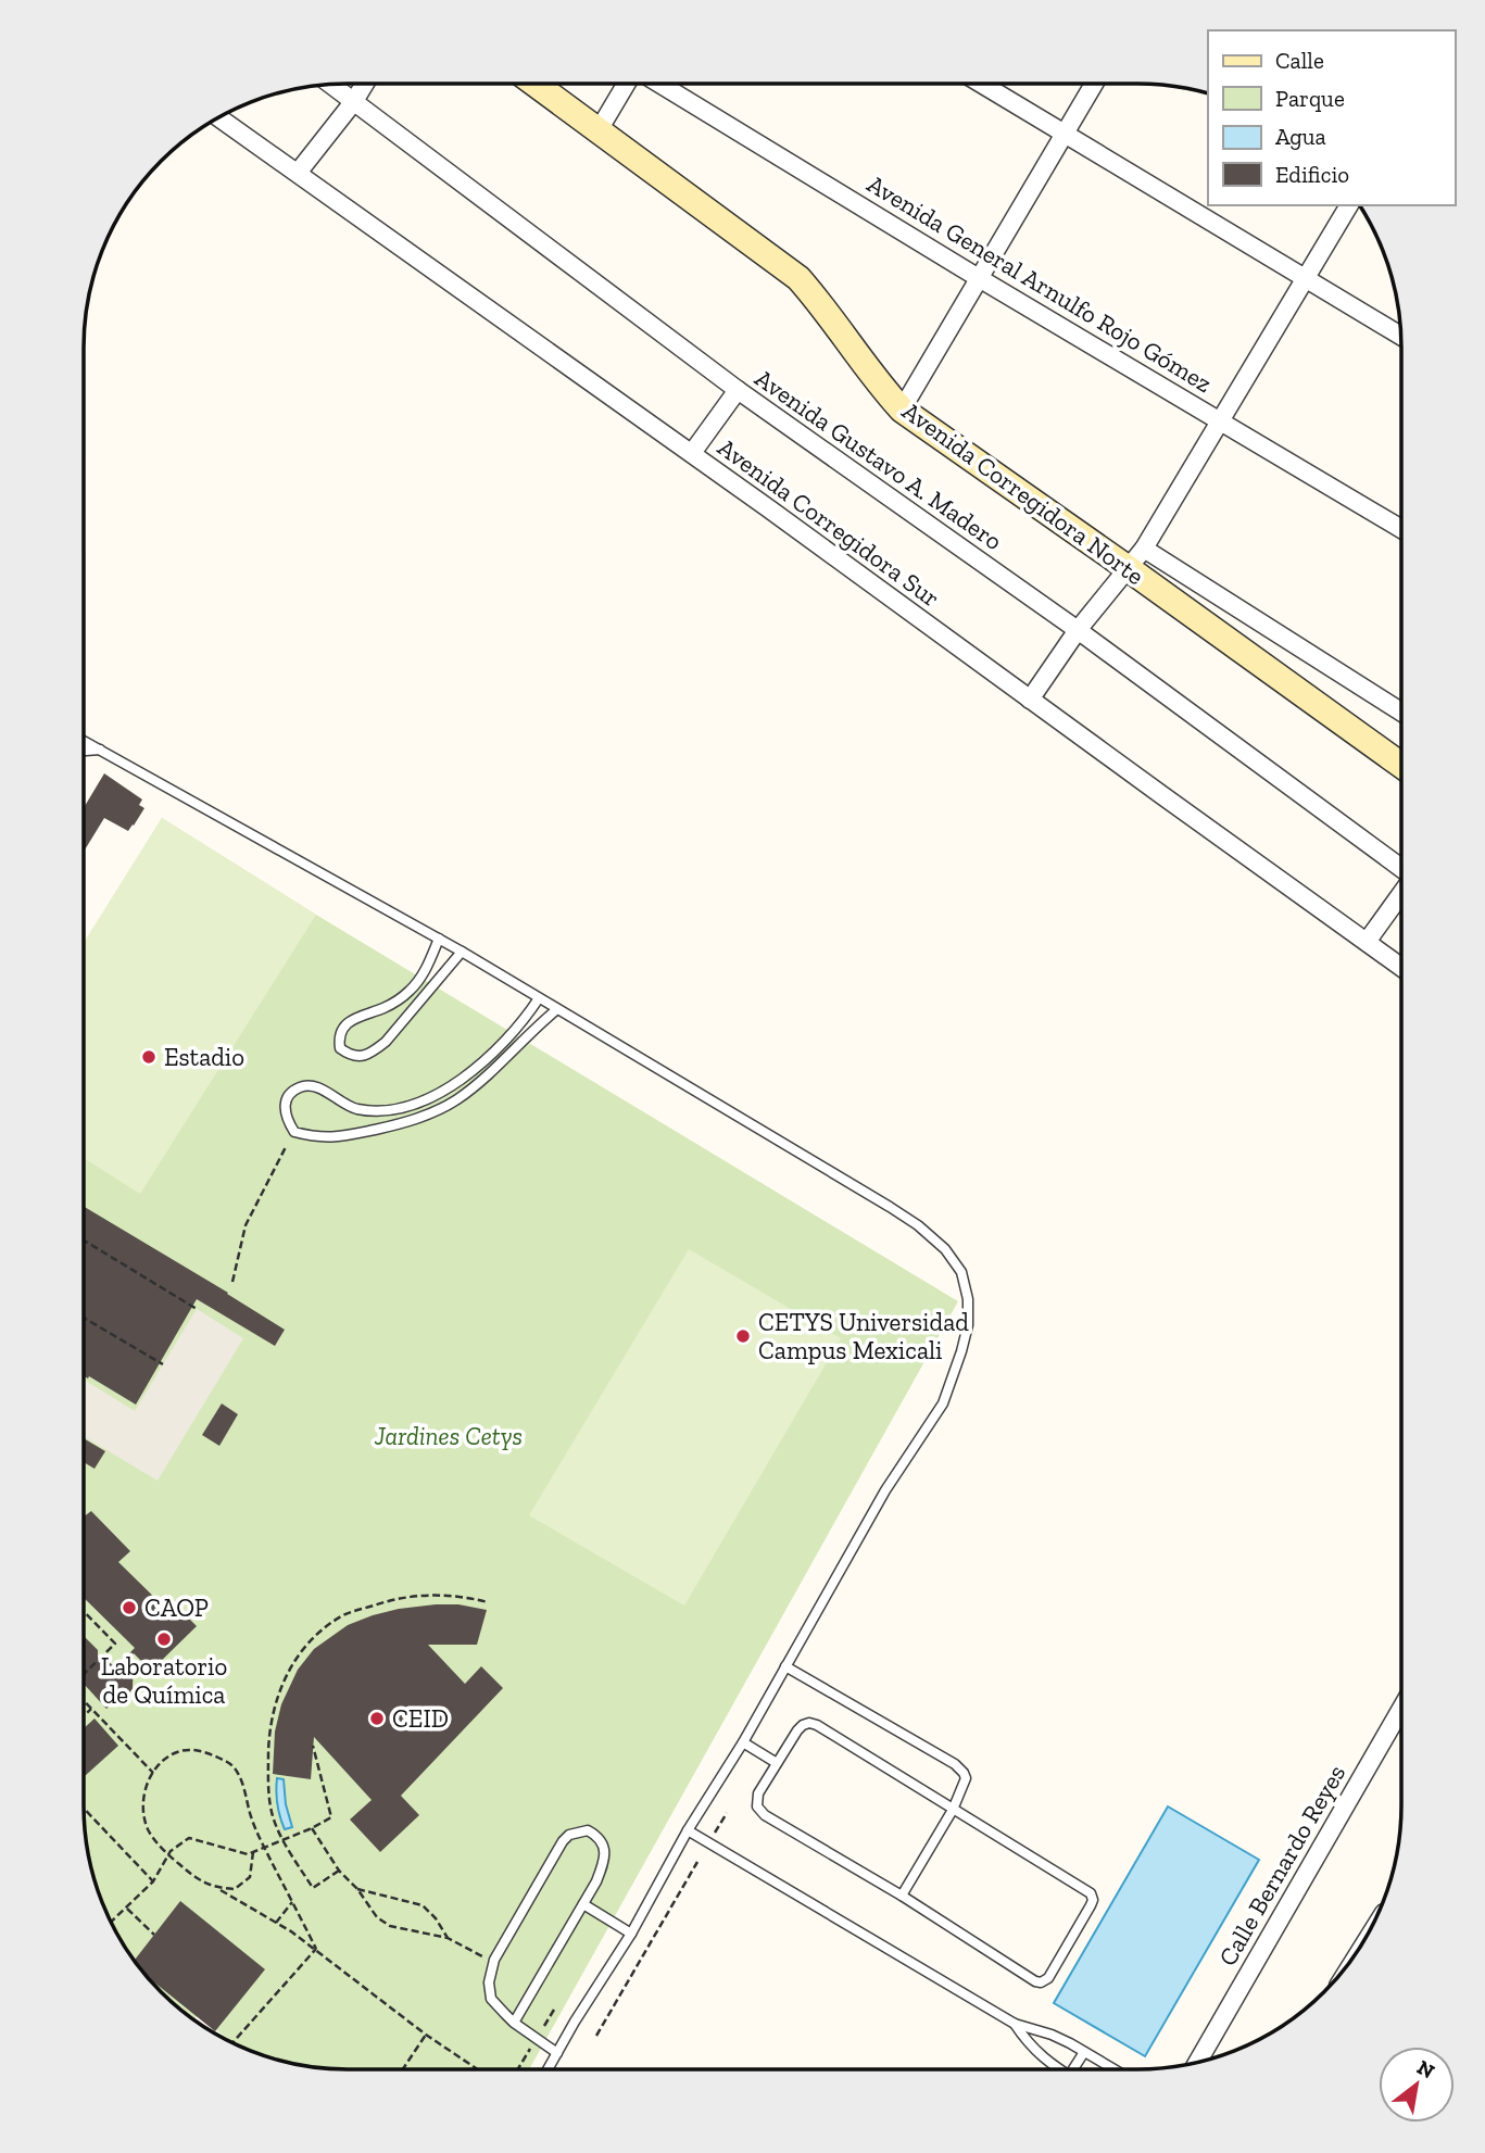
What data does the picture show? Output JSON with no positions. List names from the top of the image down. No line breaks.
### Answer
{"streets":{"street":["Avenida General Arnulfo Rojo Gómez","Avenida Gustavo A. Madero","Avenida Corregidora Norte","Avenida Corregidora Sur","Calle Bernardo Reyes"]},"parks":["Jardines Cetys"],"places":["Estadio","CETYS Universidad Campus Mexicali","CAOP","Laboratorio de Química","CEID"],"legend":["Calle","Parque","Agua","Edificio"],"north":"top right"}
